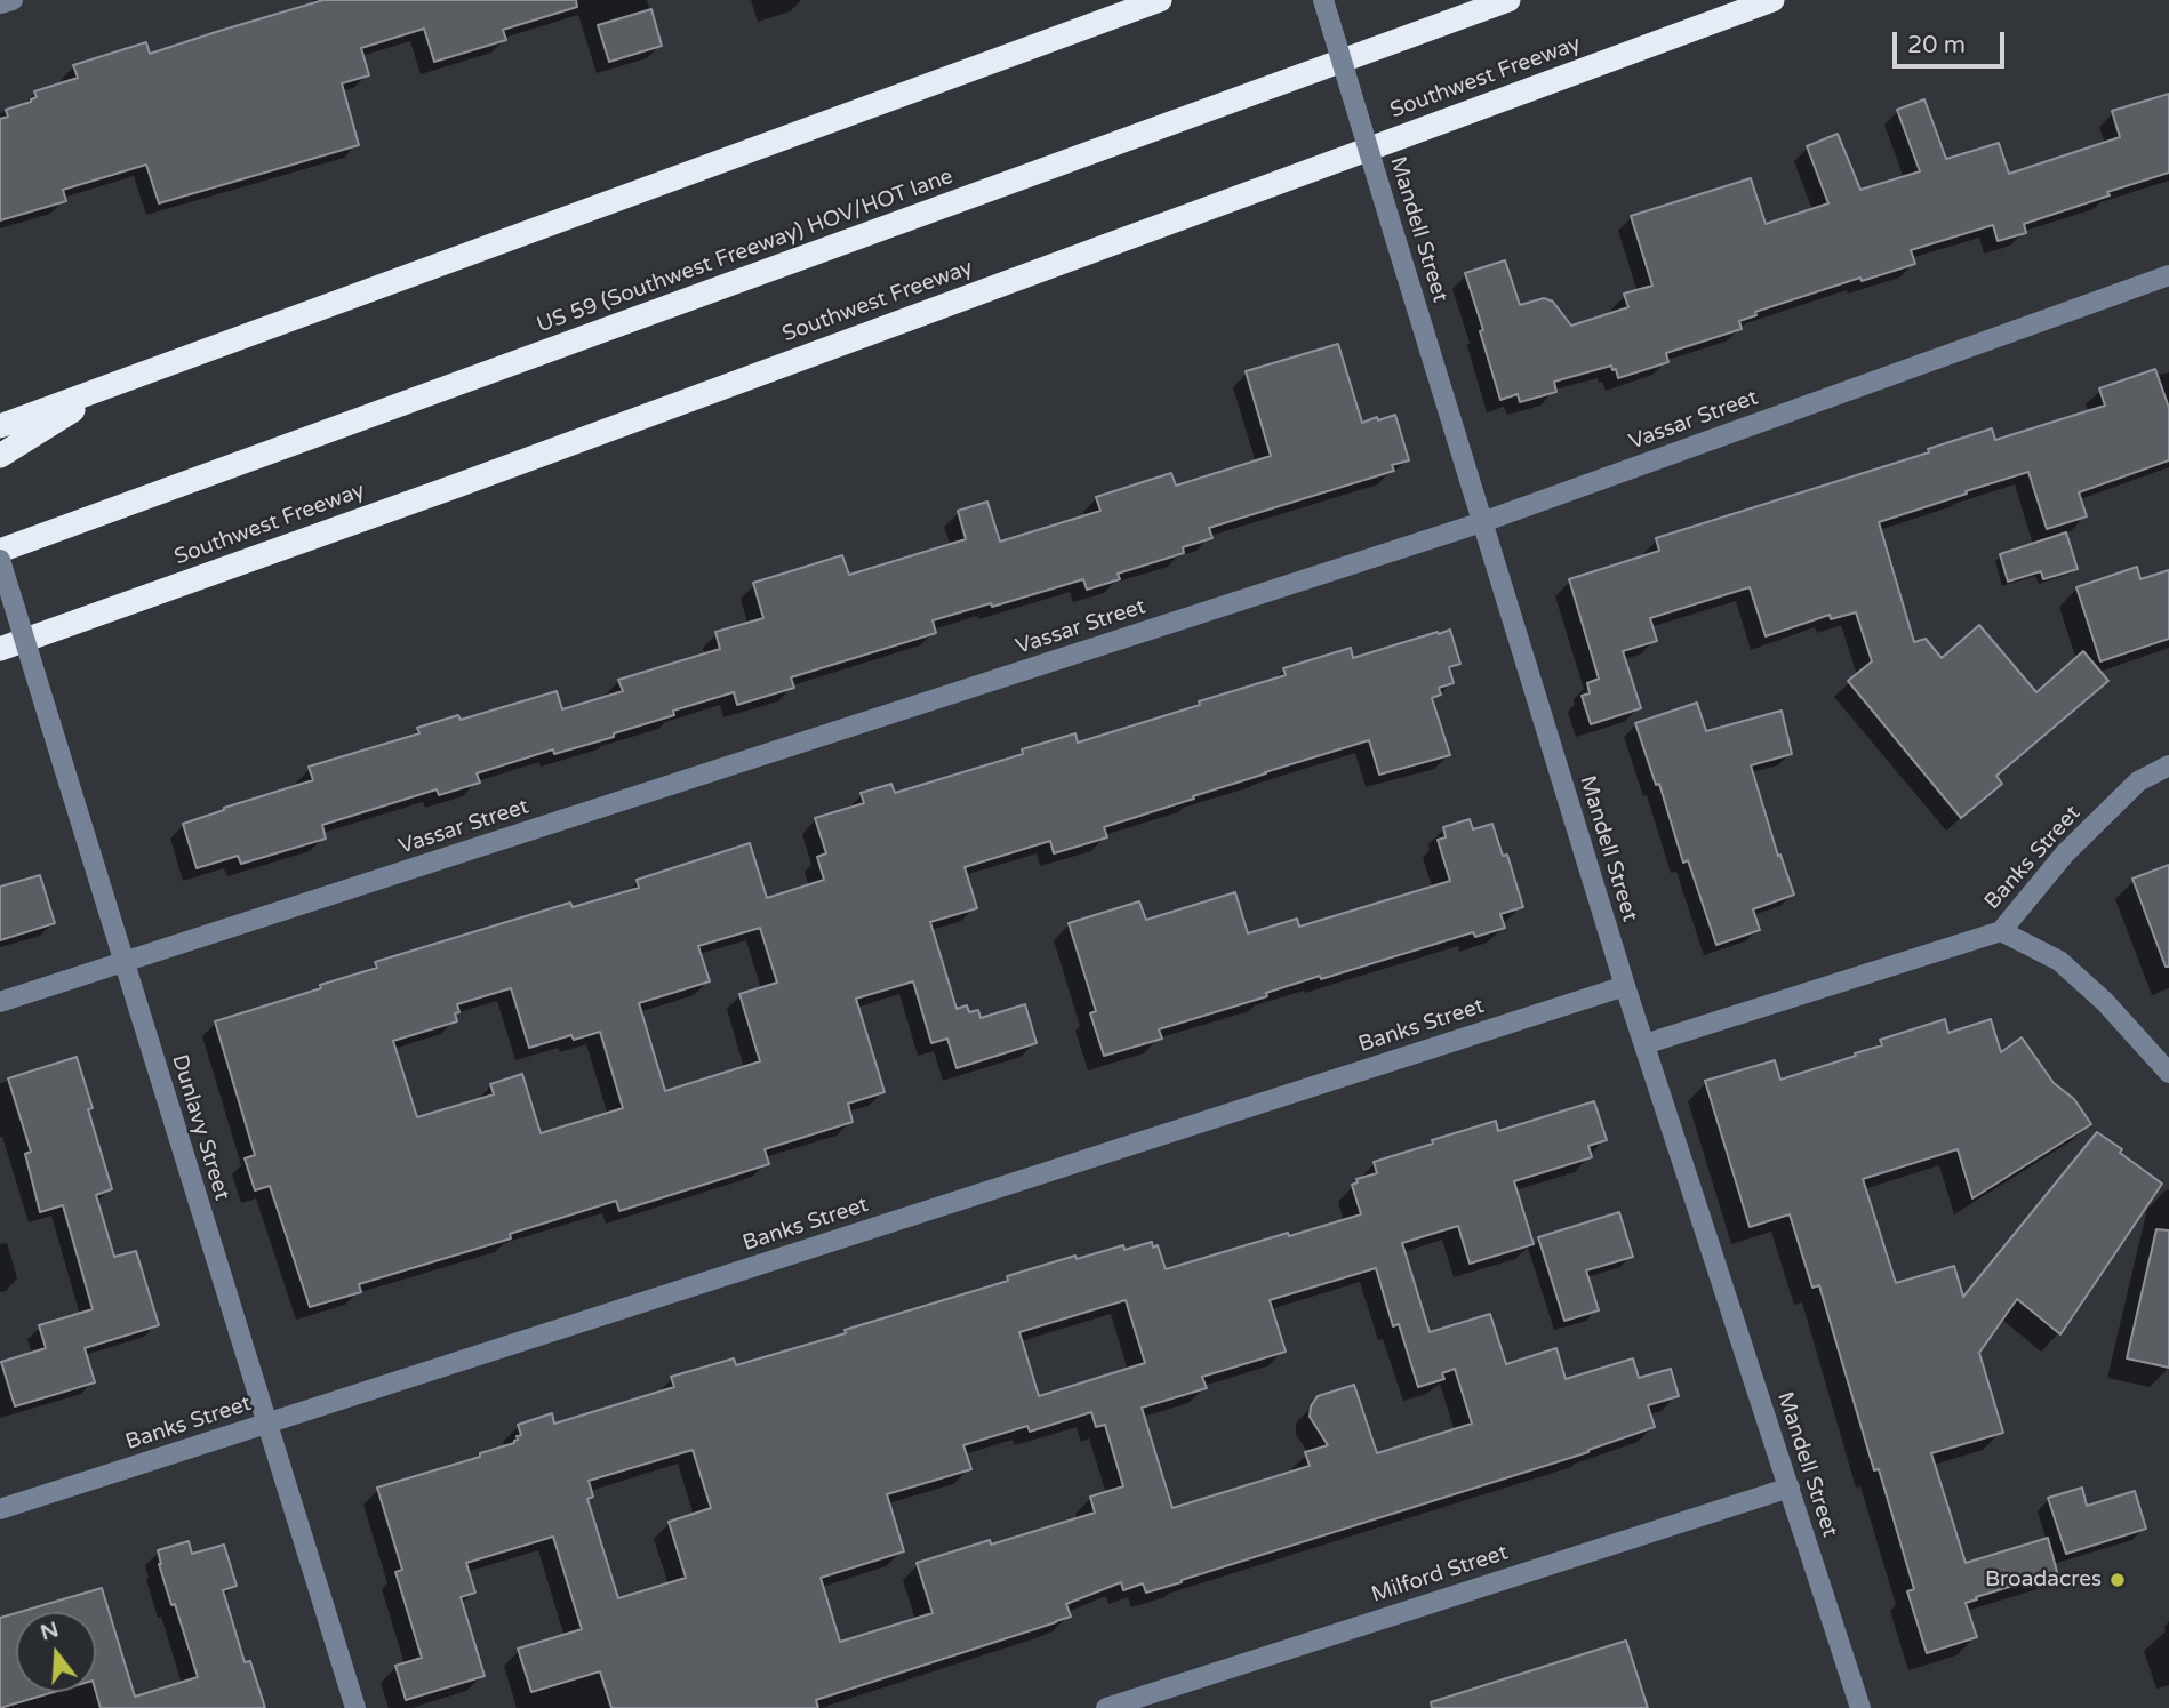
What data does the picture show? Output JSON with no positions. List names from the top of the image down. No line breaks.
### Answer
{"streets":{"highway":["Southwest Freeway","US 59 (Southwest Freeway) HOV/HOT lane"],"street":["Mandell Street","Vassar Street","Banks Street","Dunlavy Street","Milford Street"]},"crossings":[["Mandell Street","Vassar Street"],["Mandell Street","Banks Street"],["Mandell Street","Milford Street"],["Vassar Street","Dunlavy Street"],["Banks Street","Dunlavy Street"]],"places":["Broadacres"],"scale_bar":"20 m","north":"top"}
